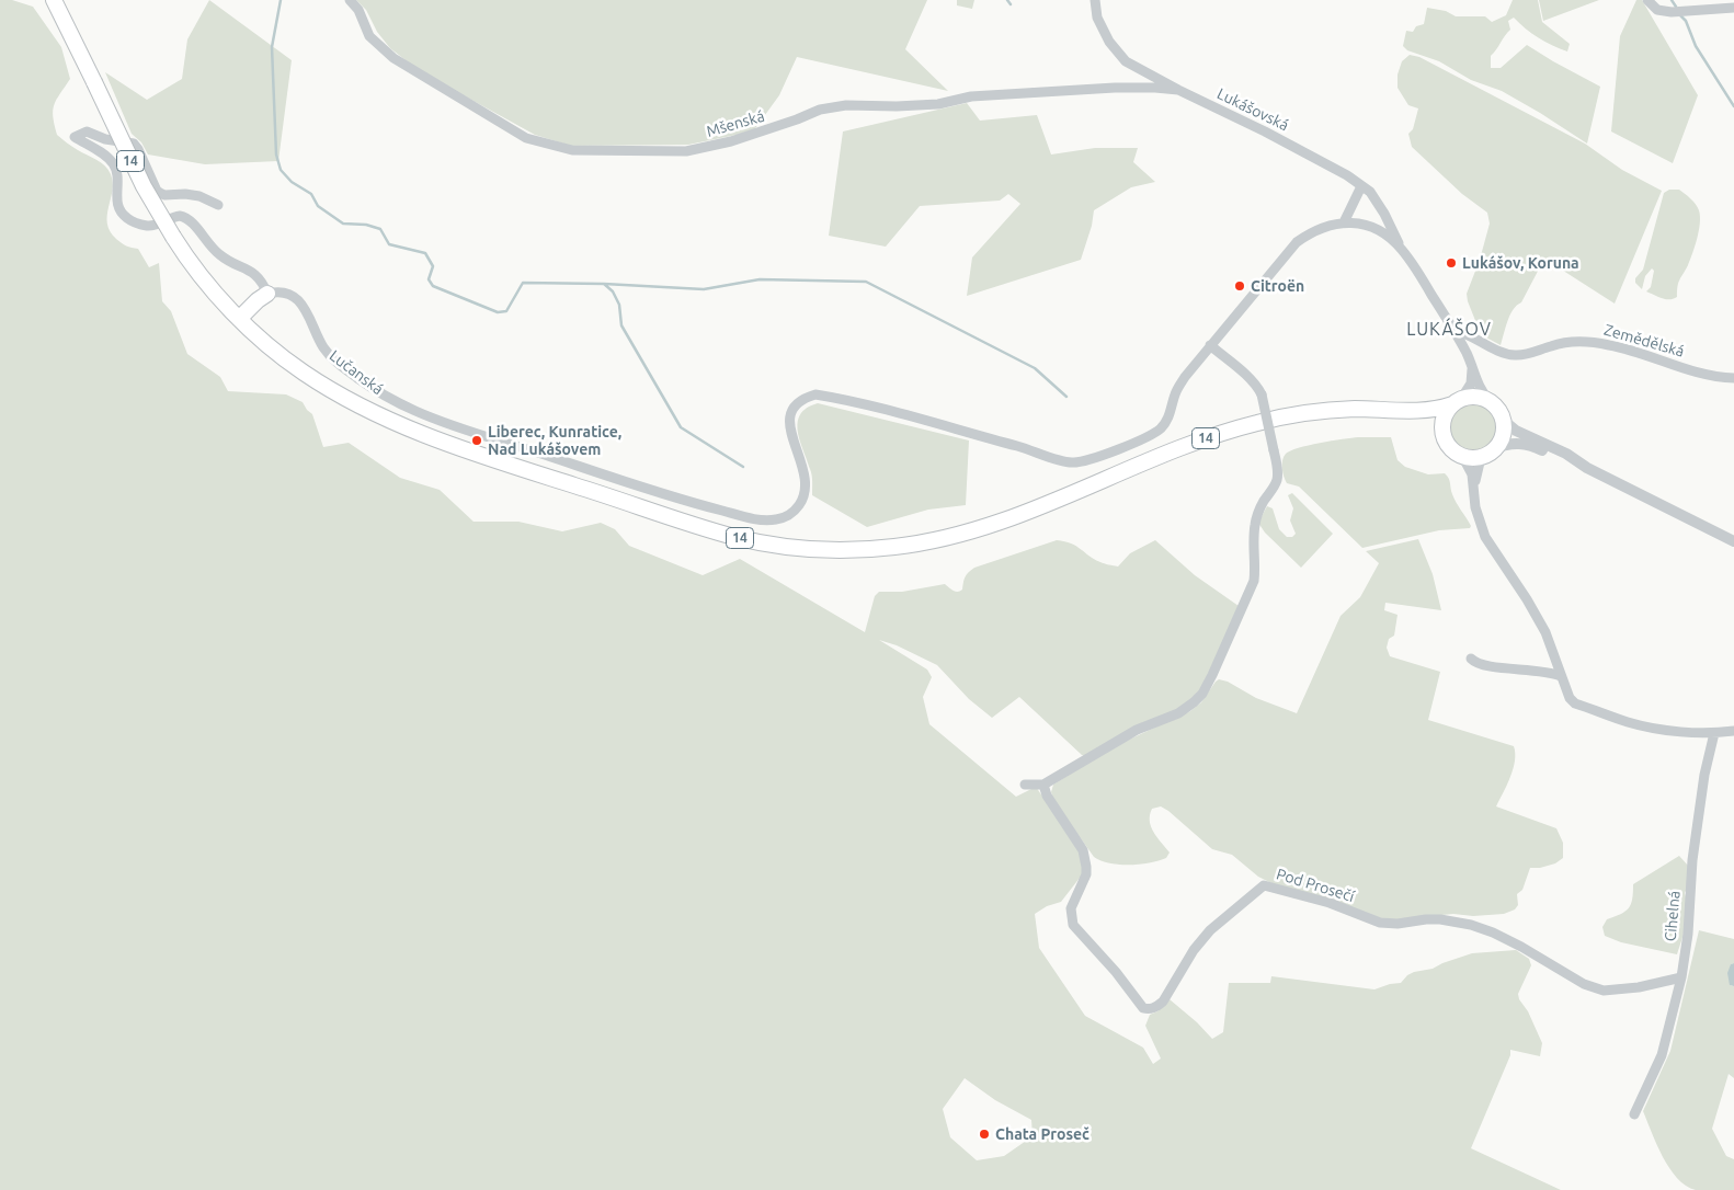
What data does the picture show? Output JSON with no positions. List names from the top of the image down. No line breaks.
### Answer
{"streets":{"main road":["14"],"street":["Lukášovská","Mšenská","Zemědělská","Lučanská","Pod Prosečí","Cihelná"]},"crossings":[["Lukášovská","Mšenská"],["Pod Prosečí","Cihelná"]],"districts":["LUKÁŠOV"],"places":["Lukášov, Koruna","Citroën","Liberec, Kunratice, Nad Lukášovem","Chata Proseč"]}
